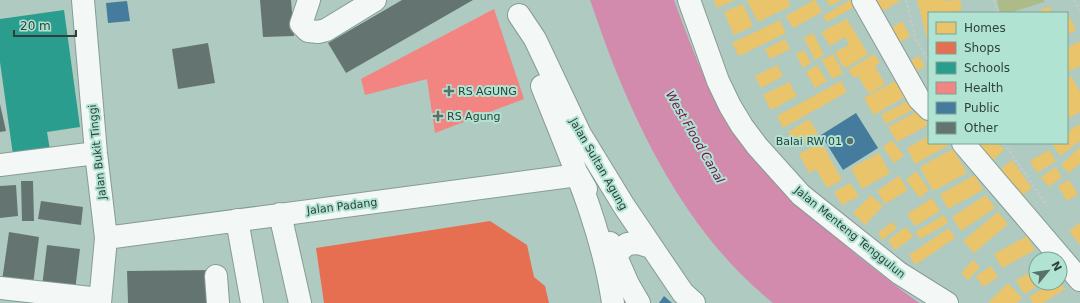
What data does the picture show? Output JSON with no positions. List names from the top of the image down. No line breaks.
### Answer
{"streets":{"street":["Jalan Bukit Tinggi","Jalan Sultan Agung","Jalan Padang","Jalan Menteng Tenggulun"]},"crossings":[["Jalan Bukit Tinggi","Jalan Padang"],["Jalan Sultan Agung","Jalan Padang"]],"water":["West Flood Canal"],"places":{"health":["RS AGUNG","RS Agung"],"other":["Balai RW 01"]},"legend":["Homes","Shops","Schools","Health","Public","Other"],"scale_bar":"20 m","north":"top right"}
